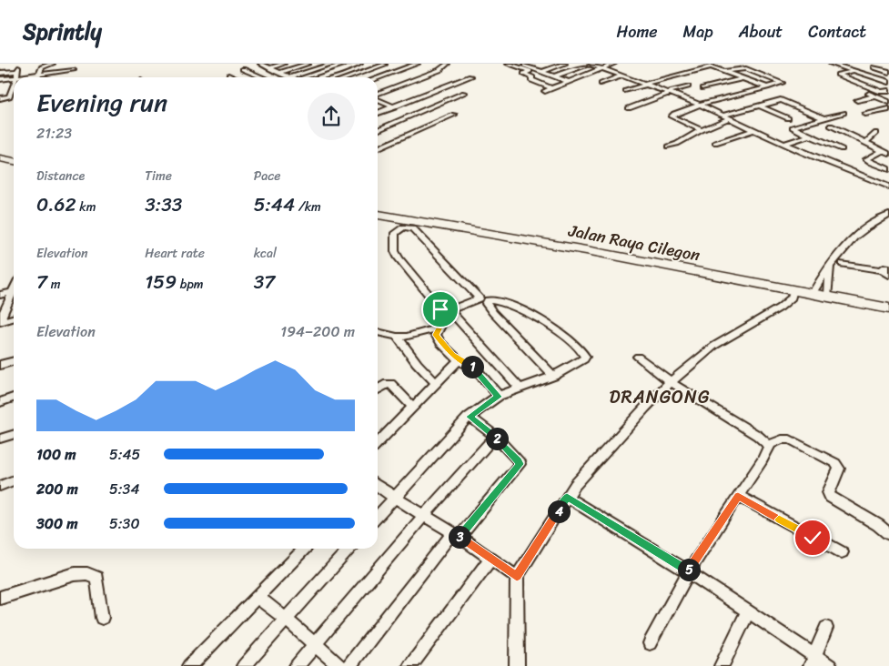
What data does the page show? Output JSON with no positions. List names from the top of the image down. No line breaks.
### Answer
{"streets":{"highway":["Jalan Raya Cilegon"]},"districts":["DRANGONG"],"page":{"header":"Sprintly","nav":["Home","Map","About","Contact"],"heading":["Evening run","21:23"],"stats":[["Distance","0.62 km"],["Time","3:33"],["Pace","5:44 /km"],["Elevation","7 m"],["Heart rate","159 bpm"],["kcal","37"]],"chart":["Elevation","194–200 m"],"pins":["1","2","4","3","5"],"list":[{"name":"100 m","note":"5:45"},{"name":"200 m","note":"5:34"},{"name":"300 m","note":"5:30"}]}}
